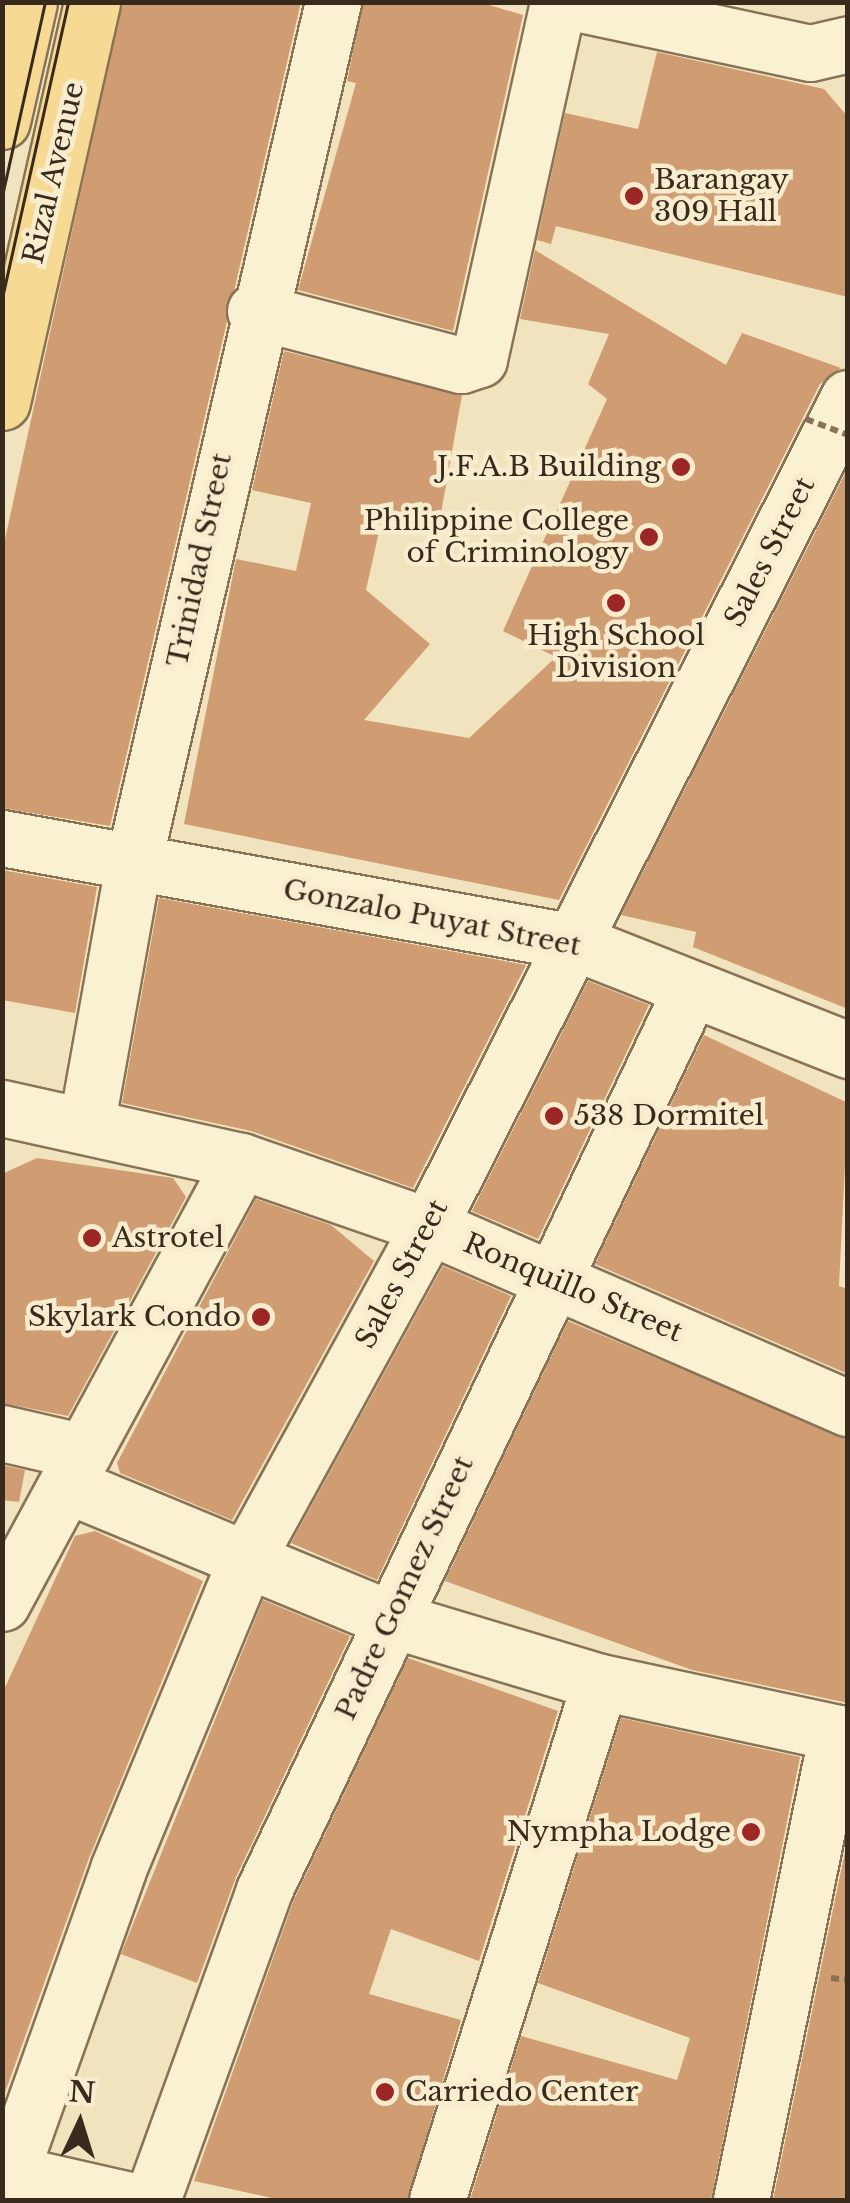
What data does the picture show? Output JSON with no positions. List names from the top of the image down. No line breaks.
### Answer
{"streets":{"main road":["Rizal Avenue"],"street":["Sales Street","Trinidad Street","Gonzalo Puyat Street","Ronquillo Street","Padre Gomez Street"]},"crossings":[["Sales Street","Gonzalo Puyat Street"],["Sales Street","Ronquillo Street"],["Trinidad Street","Gonzalo Puyat Street"],["Trinidad Street","Ronquillo Street"],["Gonzalo Puyat Street","Padre Gomez Street"],["Ronquillo Street","Padre Gomez Street"]],"places":["Barangay 309 Hall","J.F.A.B Building","Philippine College of Criminology","High School Division","538 Dormitel","Astrotel","Skylark Condo","Nympha Lodge","Carriedo Center"],"north":"top"}
